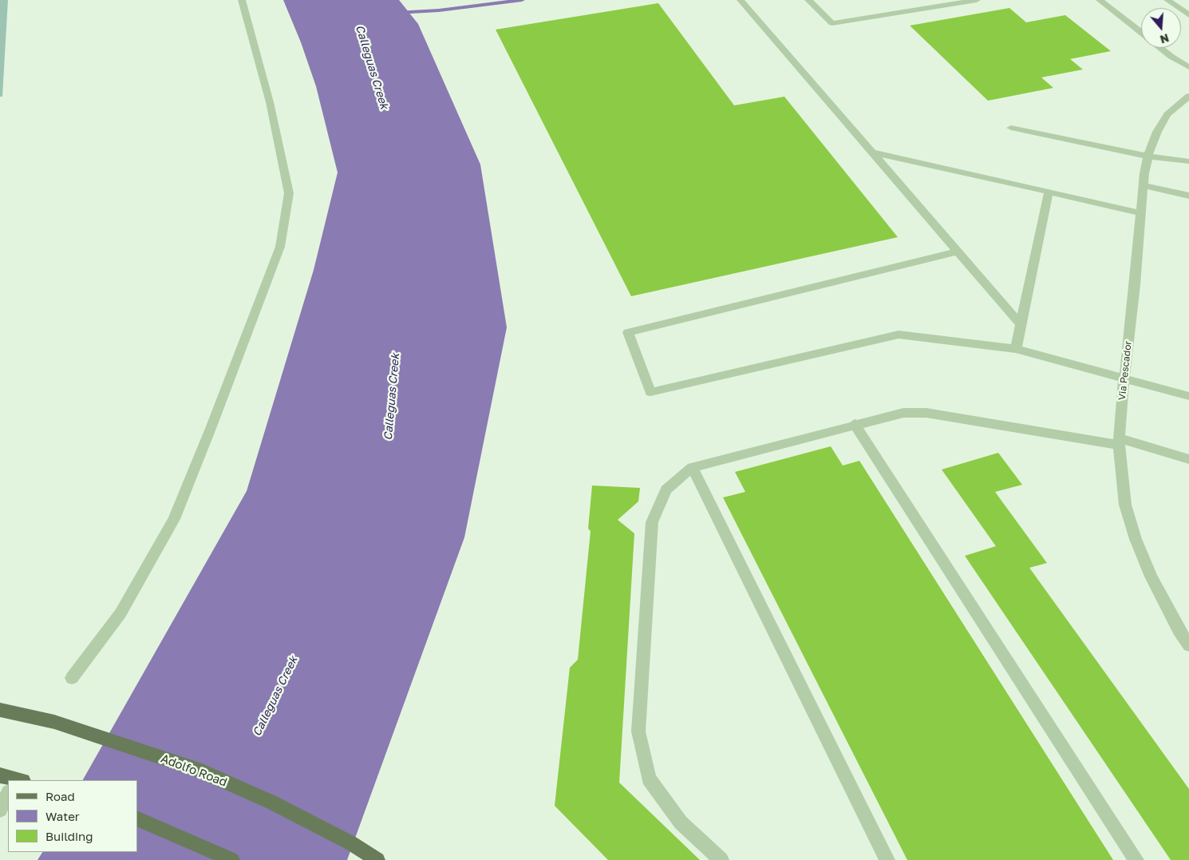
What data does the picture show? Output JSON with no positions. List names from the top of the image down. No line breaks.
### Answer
{"streets":{"main road":["Adolfo Road"],"street":["Via Pescador"]},"water":["Calleguas Creek"],"legend":["Road","Water","Building"],"north":"bottom"}
